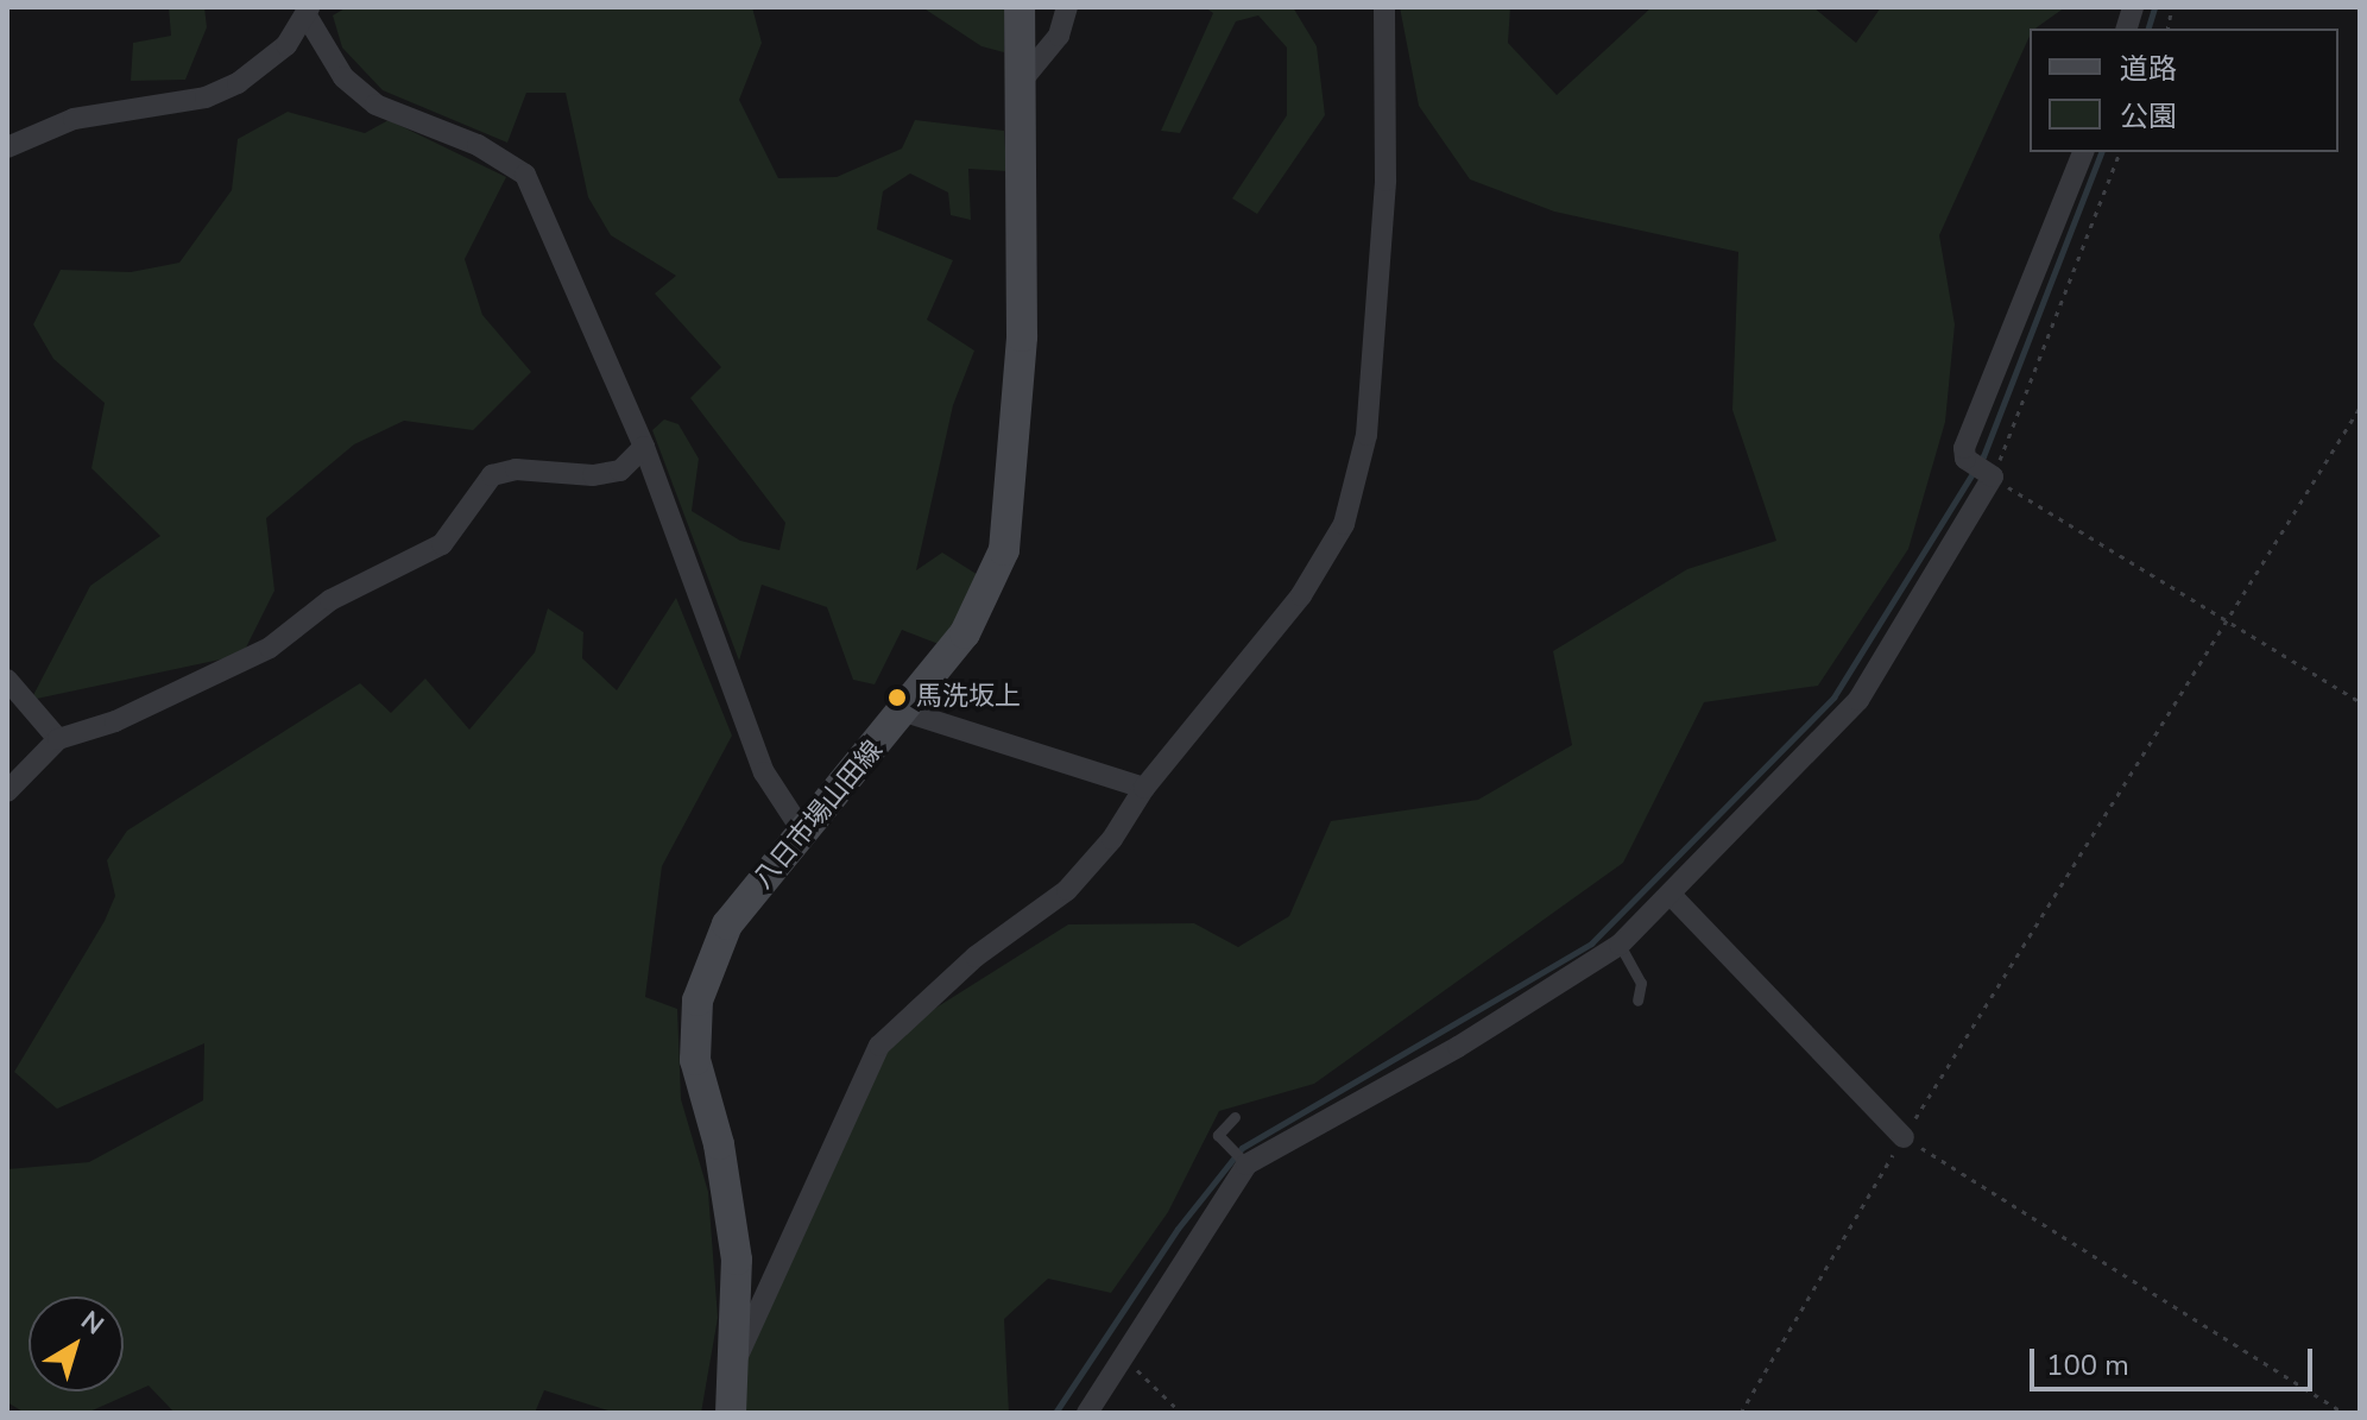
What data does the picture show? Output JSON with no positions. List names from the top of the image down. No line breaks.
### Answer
{"streets":{"main road":["八日市場山田線"]},"places":["馬洗坂上"],"legend":["道路","公園"],"scale_bar":"100 m","north":"top right"}
